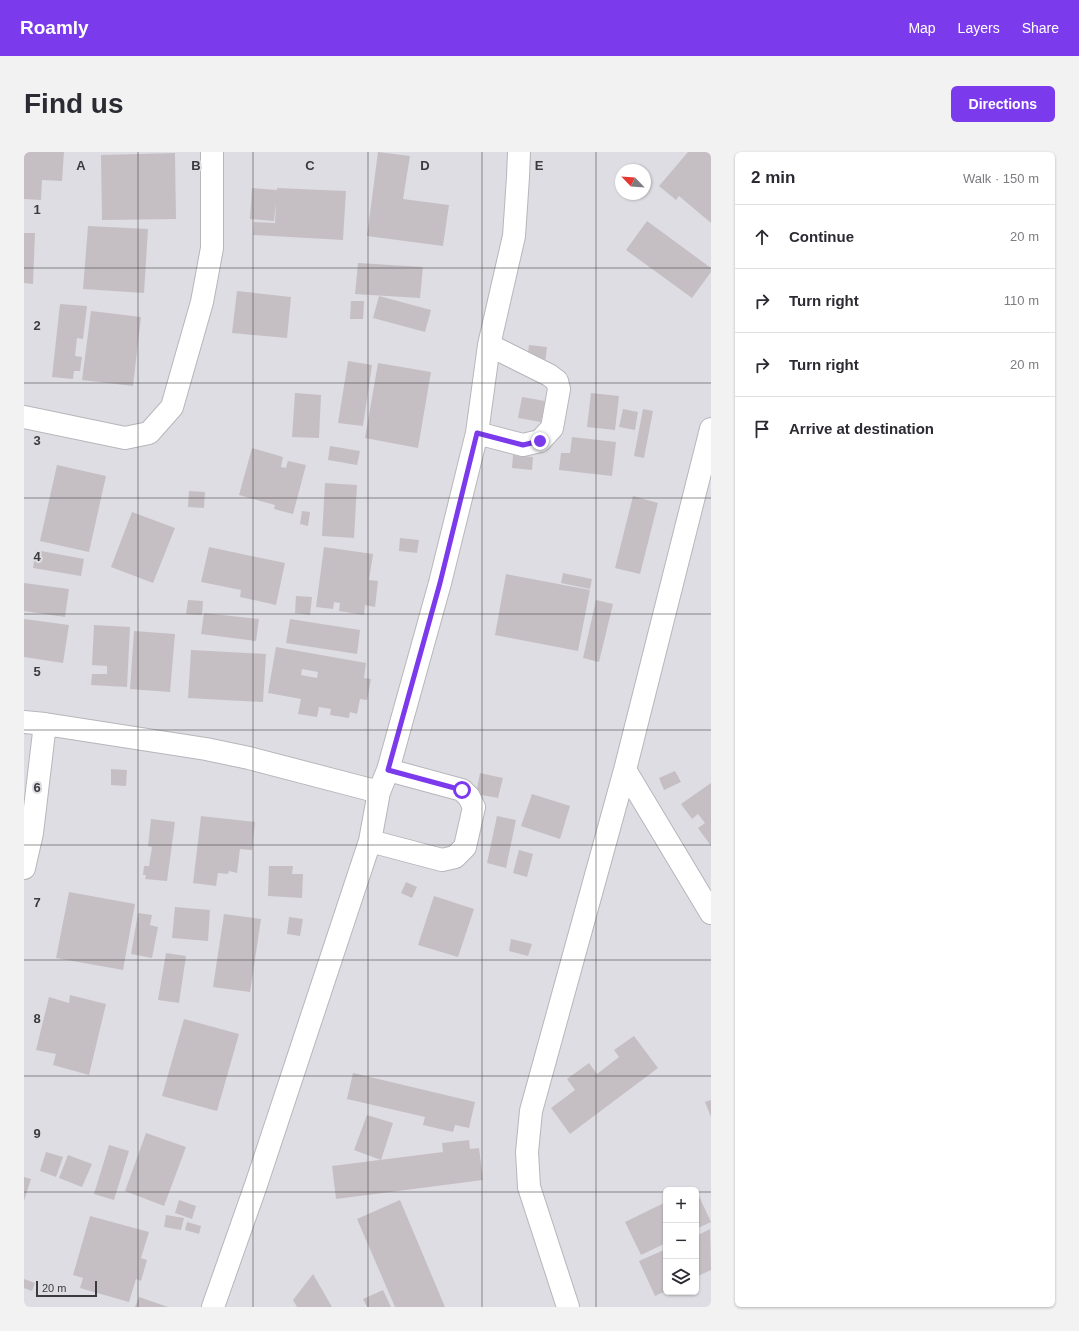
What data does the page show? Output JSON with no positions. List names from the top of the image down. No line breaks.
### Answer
{"scale_bar":"20 m","north":"top left","page":{"header":"Roamly","nav":["Map","Layers","Share"],"buttons":"Directions","title":"Find us","heading":["2 min","Walk · 150 m"],"list":[["Continue","20 m"],["Turn right","110 m"],["Turn right","20 m"],"Arrive at destination"],"map_buttons":["+","−"],"scale":"20 m"},"grid":{"columns":["A","B","C","D","E"],"rows":["1","2","3","4","5","6","7","8","9"]}}
